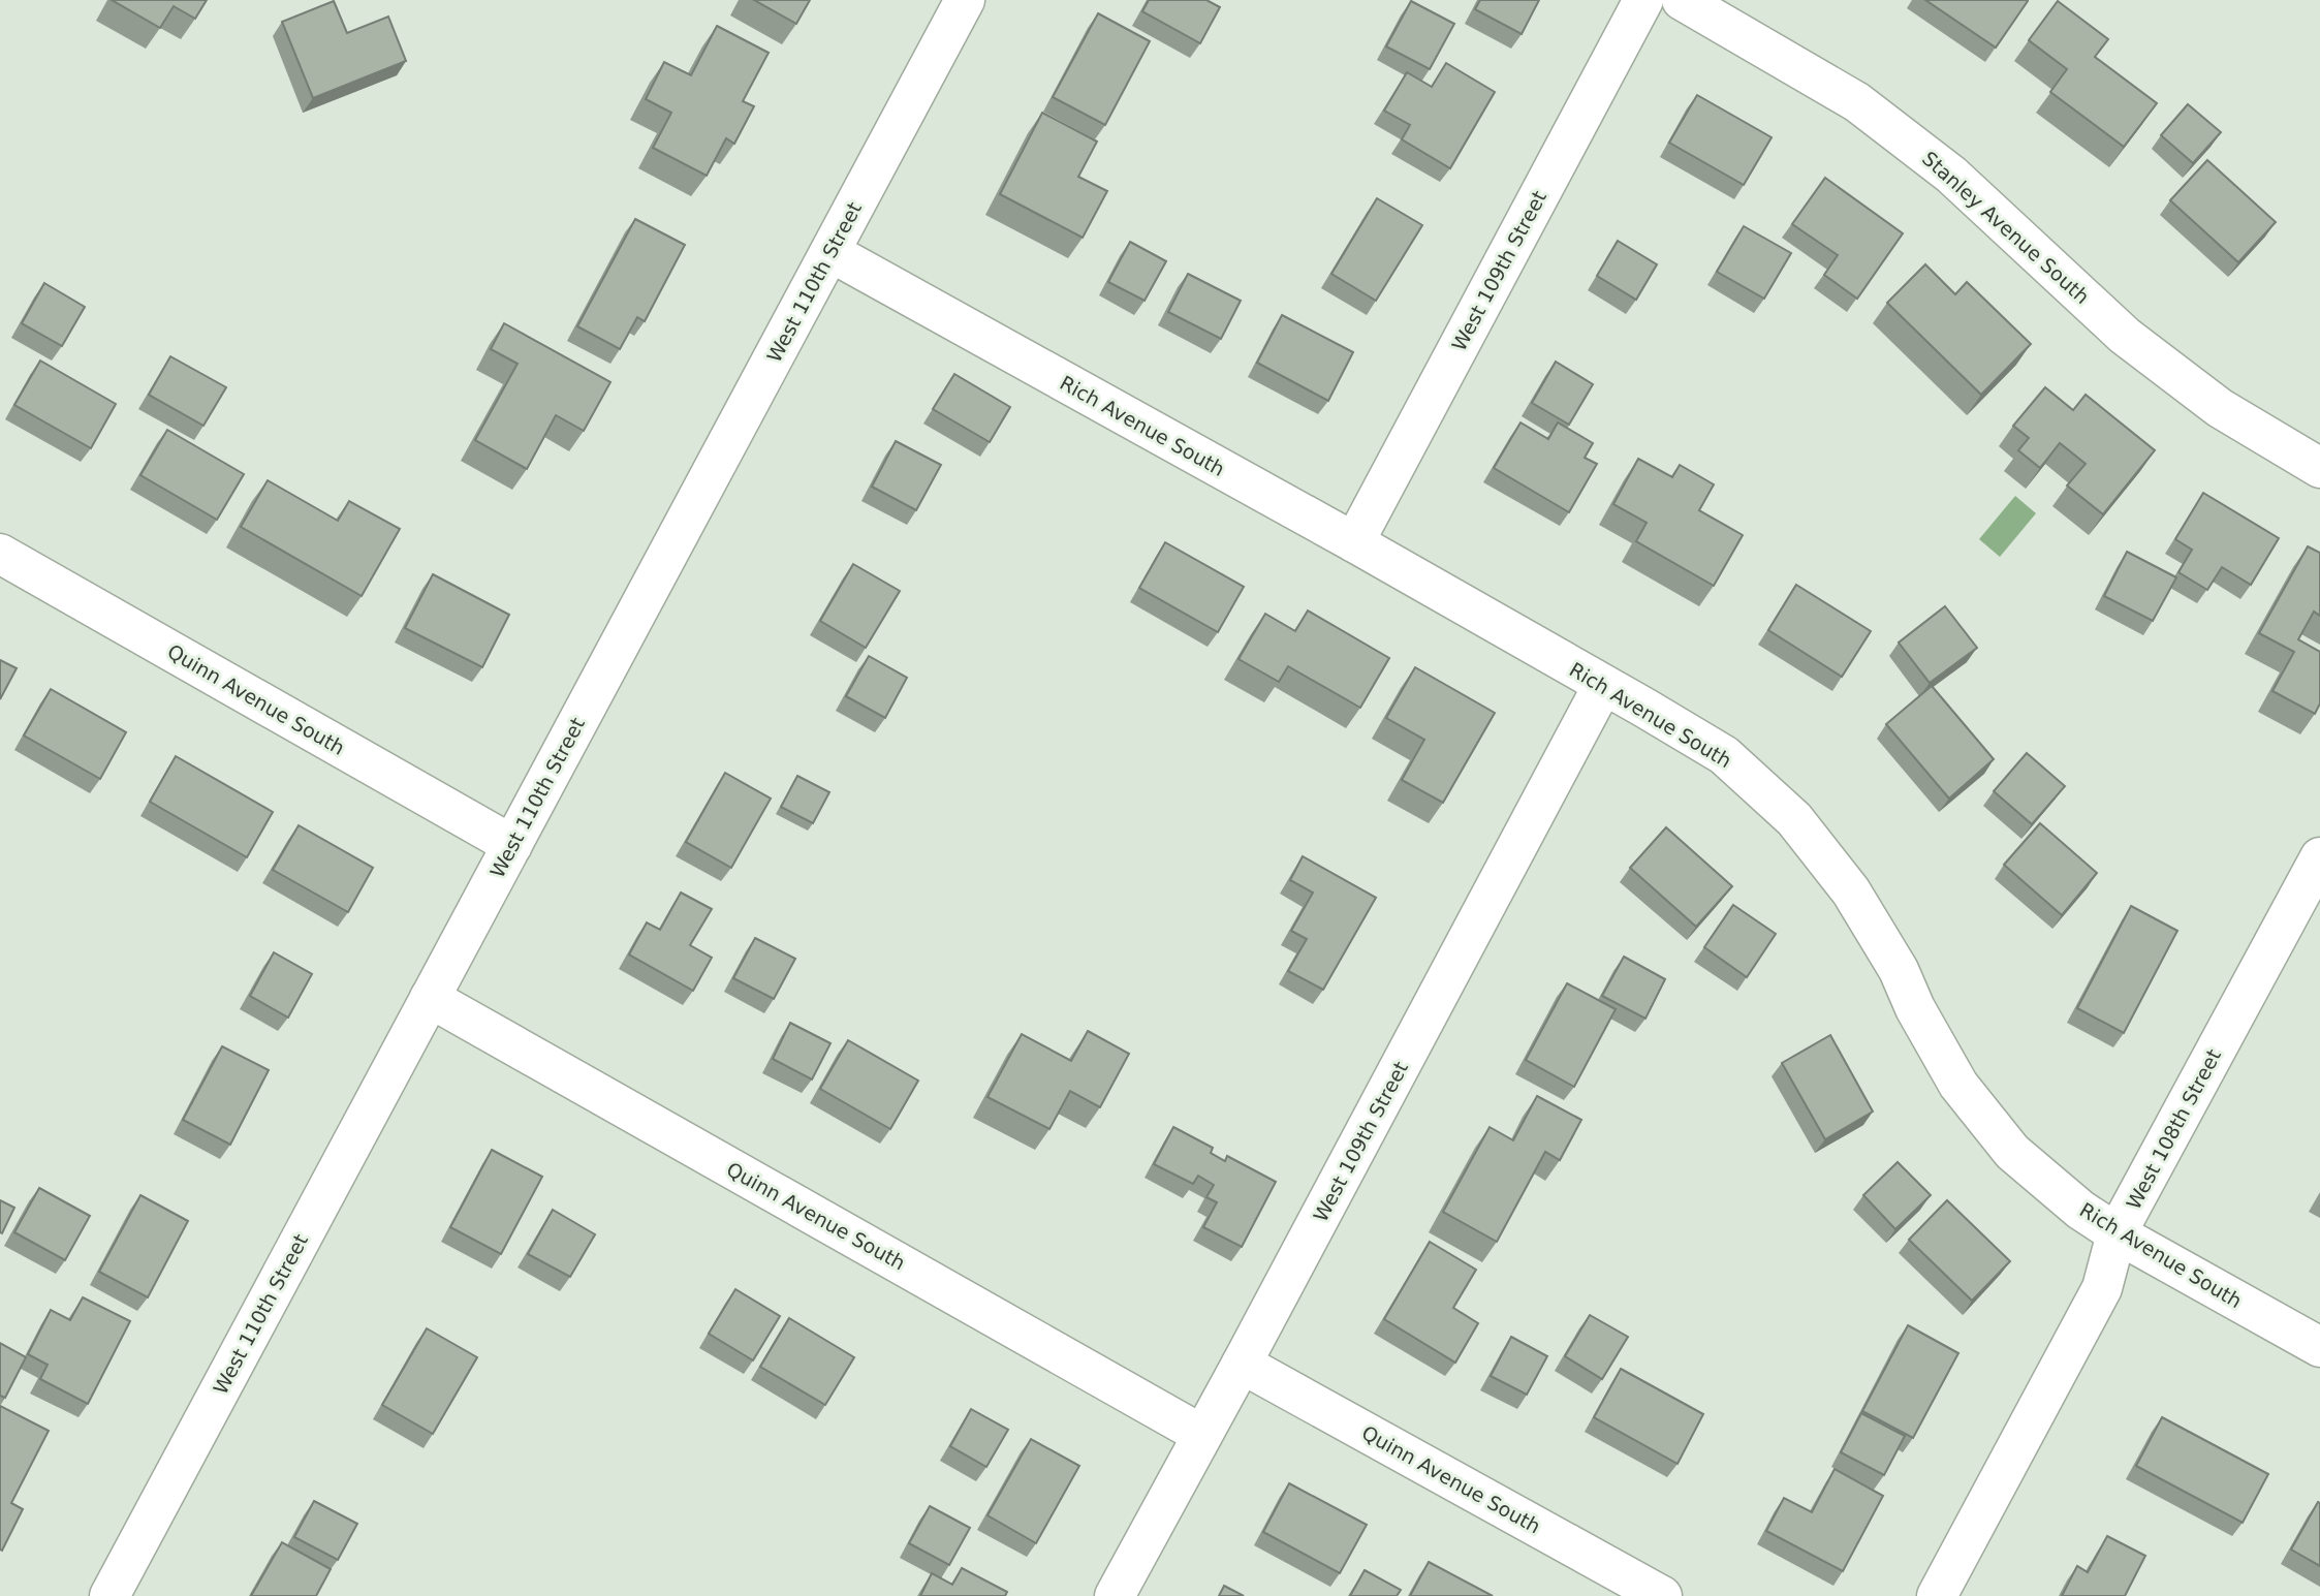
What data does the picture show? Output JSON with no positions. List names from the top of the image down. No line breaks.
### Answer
{"streets":{"street":["Stanley Avenue South","West 109th Street","West 110th Street","Rich Avenue South","Quinn Avenue South","West 108th Street"]},"crossings":[["West 109th Street","Rich Avenue South"],["West 109th Street","Quinn Avenue South"],["West 110th Street","Rich Avenue South"],["West 110th Street","Quinn Avenue South"],["Rich Avenue South","West 108th Street"]]}
